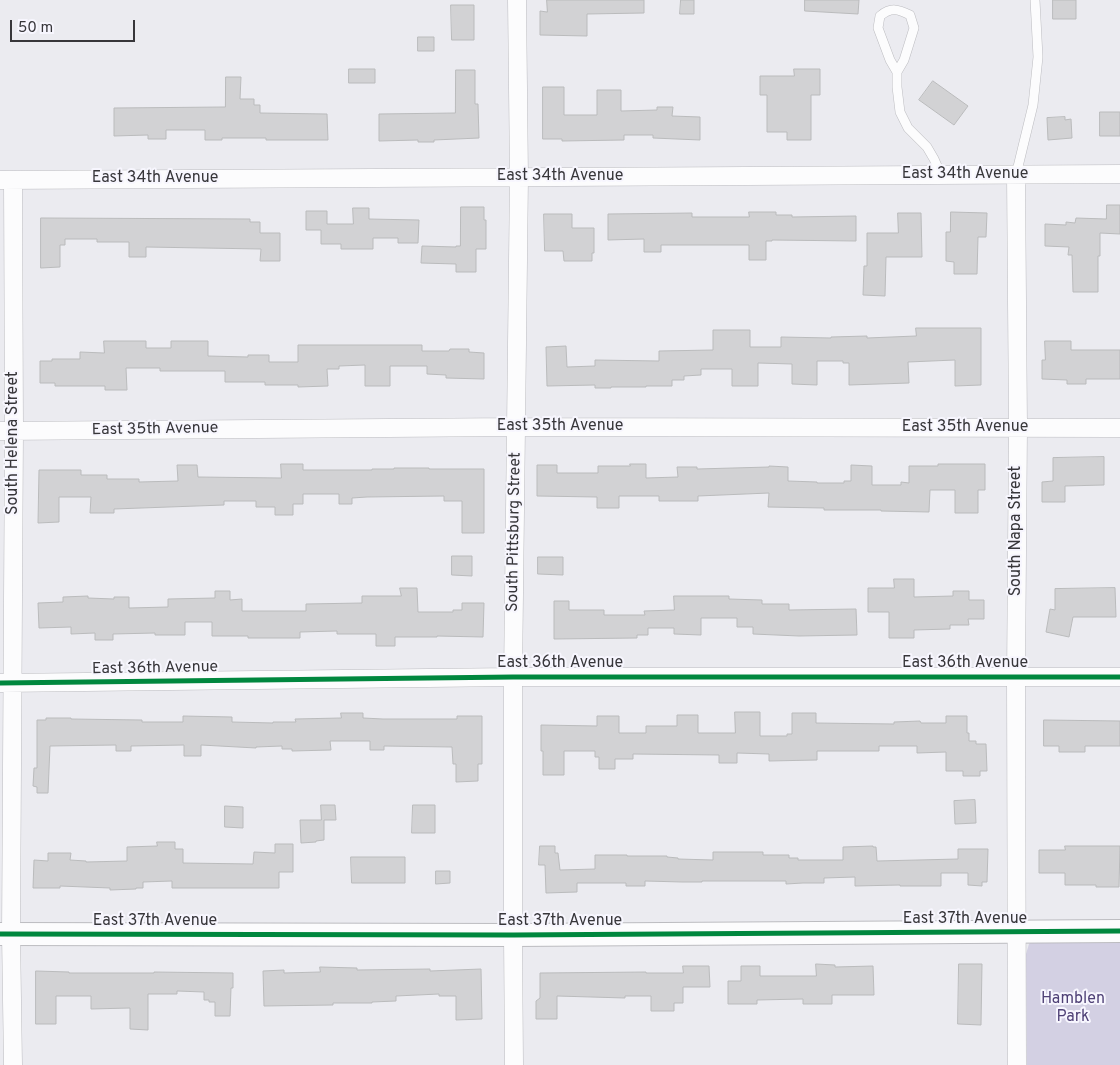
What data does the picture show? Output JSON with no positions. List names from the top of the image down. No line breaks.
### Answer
{"streets":{"street":["East 34th Avenue","East 35th Avenue","South Helena Street","South Napa Street","South Pittsburg Street","East 36th Avenue","East 37th Avenue"]},"crossings":[["East 34th Avenue","South Helena Street"],["East 34th Avenue","South Napa Street"],["East 34th Avenue","South Pittsburg Street"],["East 35th Avenue","South Helena Street"],["East 35th Avenue","South Napa Street"],["East 35th Avenue","South Pittsburg Street"],["South Helena Street","East 36th Avenue"],["South Helena Street","East 37th Avenue"],["South Napa Street","East 36th Avenue"],["South Napa Street","East 37th Avenue"],["South Pittsburg Street","East 36th Avenue"],["South Pittsburg Street","East 37th Avenue"]],"parks":["Hamblen Park"],"scale_bar":"50 m"}
